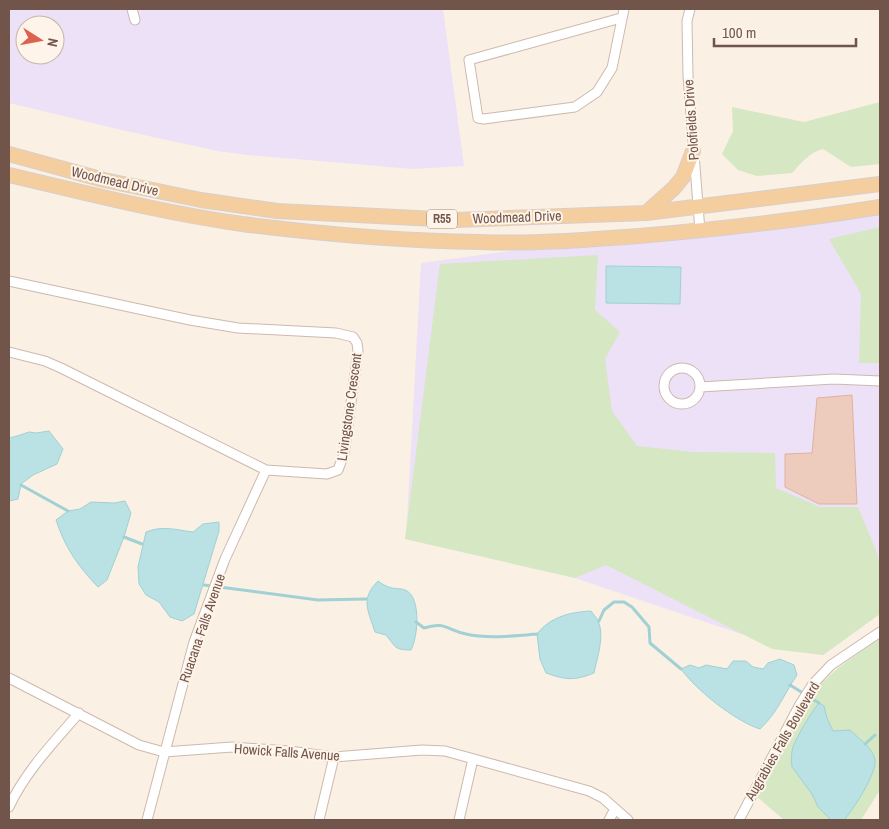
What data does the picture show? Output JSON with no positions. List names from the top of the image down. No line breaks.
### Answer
{"streets":{"main road":["Woodmead Drive","R55"],"street":["Polofields Drive","Livingstone Crescent","Ruacana Falls Avenue","Augrabies Falls Boulevard","Howick Falls Avenue"]},"crossings":[["Polofields Drive","Woodmead Drive"],["Livingstone Crescent","Ruacana Falls Avenue"],["Ruacana Falls Avenue","Howick Falls Avenue"]],"scale_bar":"100 m","north":"right"}
